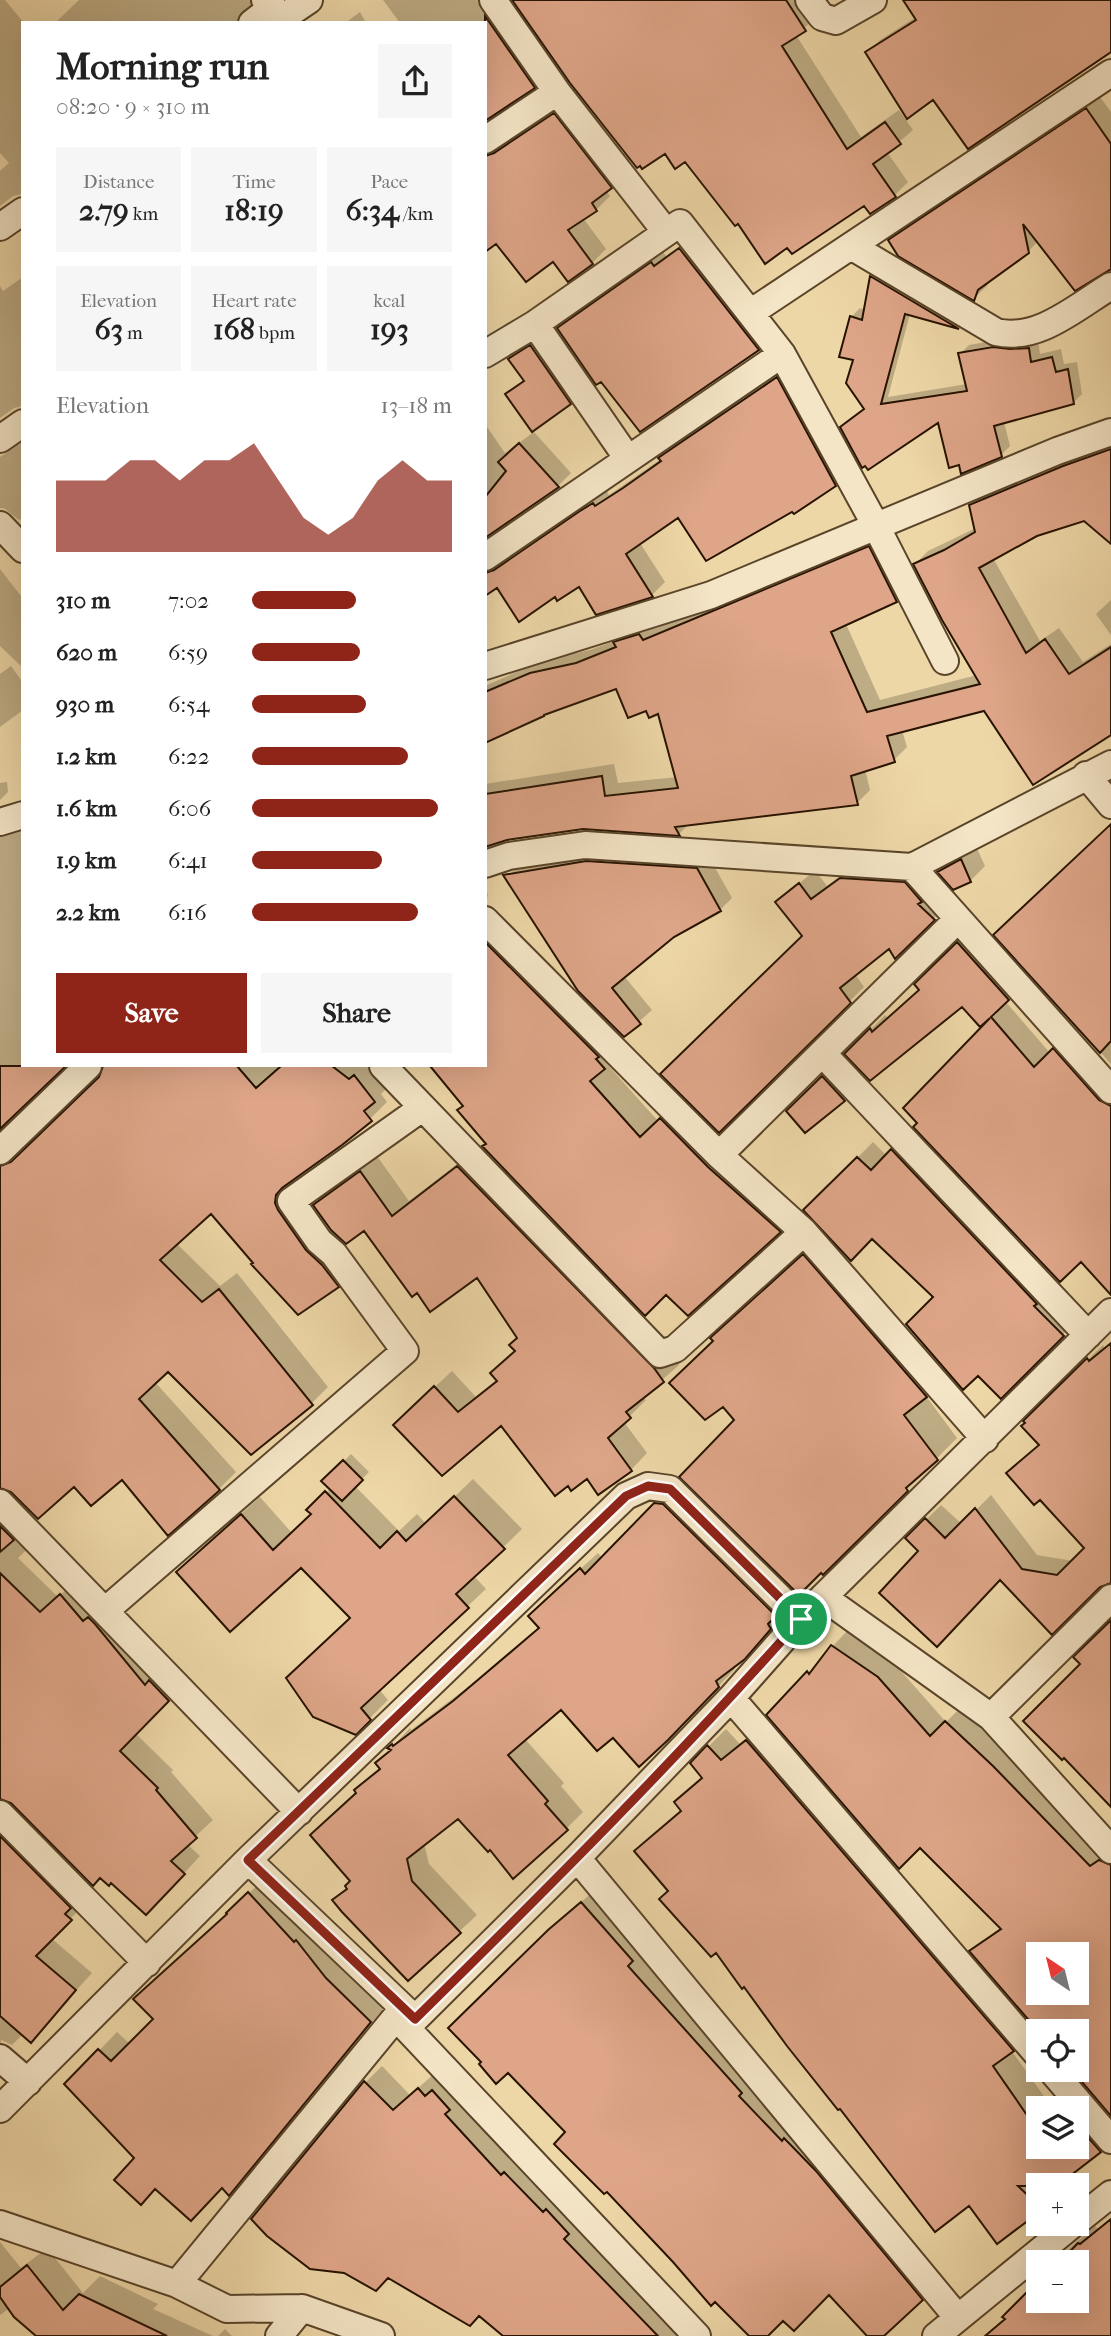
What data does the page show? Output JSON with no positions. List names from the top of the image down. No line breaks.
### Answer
{"north":"top left","page":{"heading":["Morning run","08:20 · 9 × 310 m"],"stats":[["Distance","2.79 km"],["Time","18:19"],["Pace","6:34 /km"],["Elevation","63 m"],["Heart rate","168 bpm"],["kcal","193"]],"chart":["Elevation","13–18 m"],"list":[{"name":"310 m","note":"7:02"},{"name":"620 m","note":"6:59"},{"name":"930 m","note":"6:54"},{"name":"1.2 km","note":"6:22"},{"name":"1.6 km","note":"6:06"},{"name":"1.9 km","note":"6:41"},{"name":"2.2 km","note":"6:16"}],"buttons":["Save","Share"],"map_buttons":["+","−"]}}
